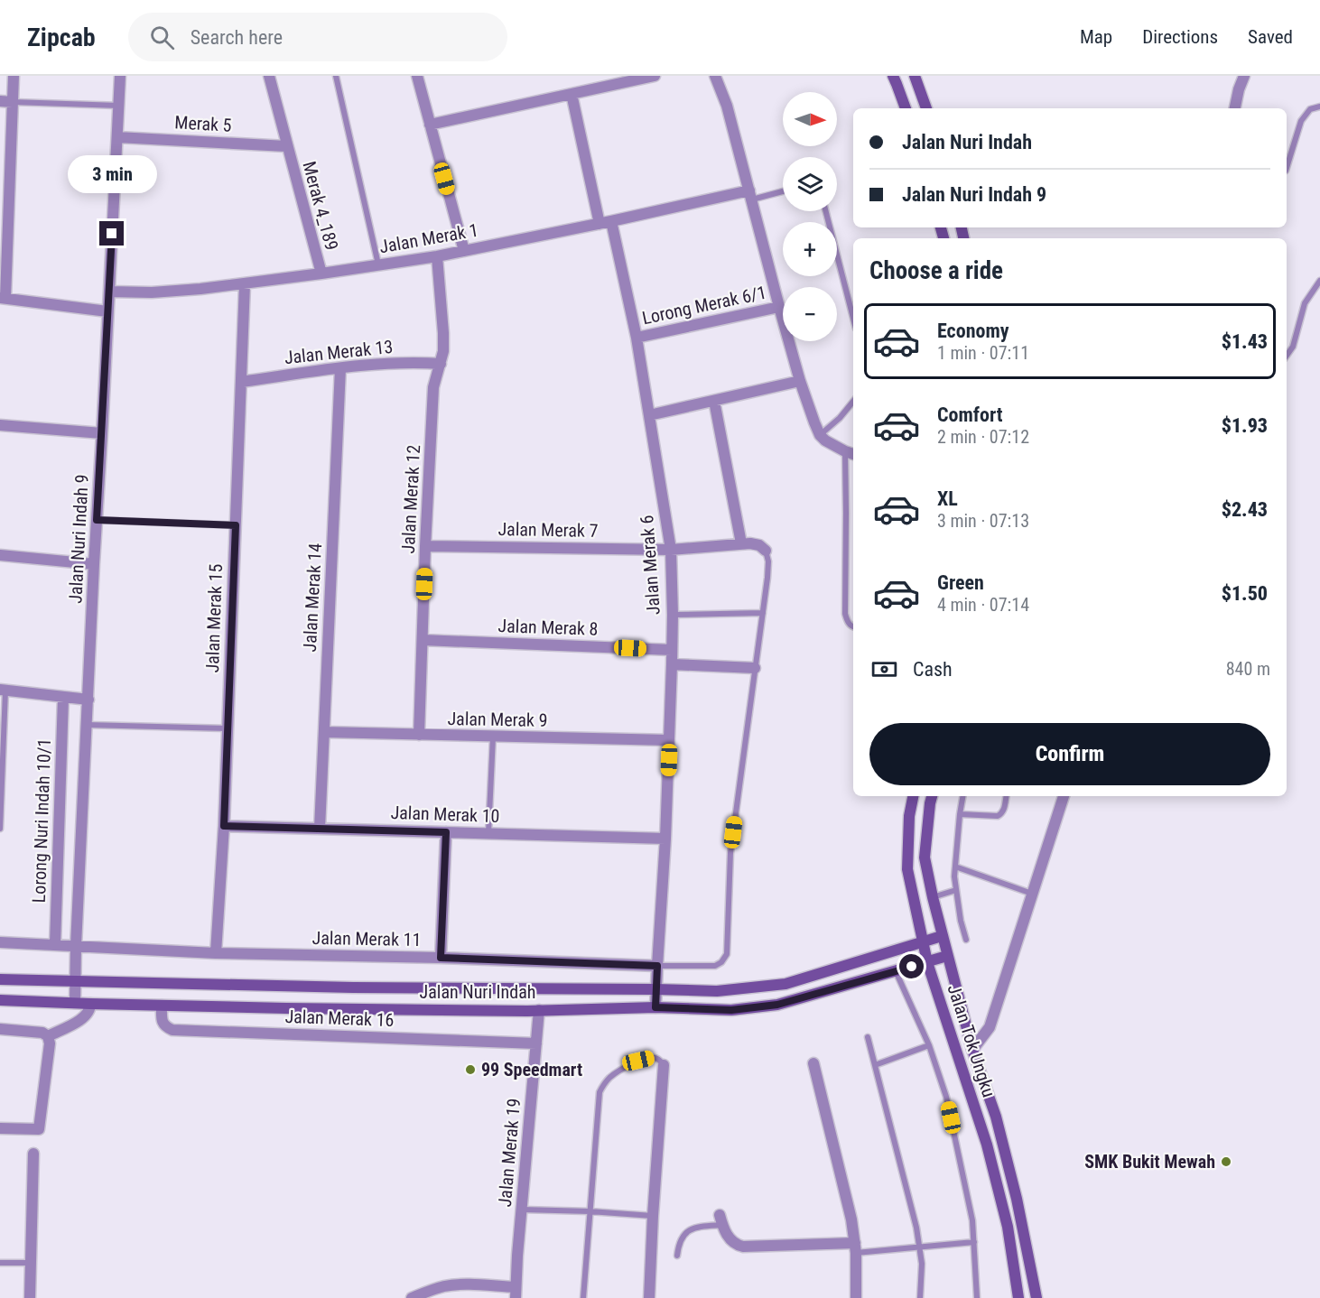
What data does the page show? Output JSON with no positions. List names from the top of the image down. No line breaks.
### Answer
{"streets":{"main road":["Jalan Nuri Indah","Jalan Tok Ungku"],"street":["Merak 5","Merak 4_189","Jalan Merak 1","Lorong Merak 6/1","Jalan Merak 13","Jalan Merak 12","Jalan Merak 7","Jalan Nuri Indah 9","Jalan Merak 6","Jalan Merak 14","Jalan Merak 15","Jalan Merak 8","Jalan Merak 9","Jalan Merak 10","Lorong Nuri Indah 10/1","Jalan Merak 11","Jalan Merak 16","Jalan Merak 19"]},"crossings":[["Merak 5","Merak 4_189"],["Merak 5","Jalan Nuri Indah 9"],["Merak 4_189","Jalan Merak 1"],["Jalan Merak 1","Jalan Merak 12"],["Jalan Merak 1","Jalan Nuri Indah 9"],["Jalan Merak 1","Jalan Merak 6"],["Jalan Merak 1","Jalan Merak 15"],["Lorong Merak 6/1","Jalan Merak 6"],["Jalan Merak 13","Jalan Merak 12"],["Jalan Merak 13","Jalan Merak 14"],["Jalan Merak 13","Jalan Merak 15"],["Jalan Merak 12","Jalan Merak 7"],["Jalan Merak 12","Jalan Merak 8"],["Jalan Merak 12","Jalan Merak 9"],["Jalan Merak 7","Jalan Merak 6"],["Jalan Nuri Indah 9","Jalan Merak 11"],["Jalan Nuri Indah 9","Jalan Nuri Indah"],["Jalan Merak 6","Jalan Merak 8"],["Jalan Merak 6","Jalan Merak 9"],["Jalan Merak 6","Jalan Merak 10"],["Jalan Merak 6","Jalan Merak 11"],["Jalan Merak 6","Jalan Nuri Indah"],["Jalan Merak 14","Jalan Merak 9"],["Jalan Merak 14","Jalan Merak 10"],["Jalan Merak 15","Jalan Merak 10"],["Jalan Merak 15","Jalan Merak 11"],["Lorong Nuri Indah 10/1","Jalan Merak 11"],["Jalan Nuri Indah","Jalan Merak 16"],["Jalan Nuri Indah","Jalan Tok Ungku"],["Jalan Nuri Indah","Jalan Merak 19"],["Jalan Merak 16","Jalan Merak 19"]],"places":["99 Speedmart","SMK Bukit Mewah"],"north":"right","page":{"header":"Zipcab","search":"Search here","nav":["Map","Directions","Saved"],"map_buttons":["+","−"],"banner":["Jalan Nuri Indah","Jalan Nuri Indah 9"],"bubble":"3 min","heading":"Choose a ride","list":[{"name":"Economy","note":"1 min · 07:11","value":"$1.43"},{"name":"Comfort","note":"2 min · 07:12","value":"$1.93"},{"name":"XL","note":"3 min · 07:13","value":"$2.43"},{"name":"Green","note":"4 min · 07:14","value":"$1.50"}],"pay":["Cash","840 m"],"buttons":"Confirm"}}
